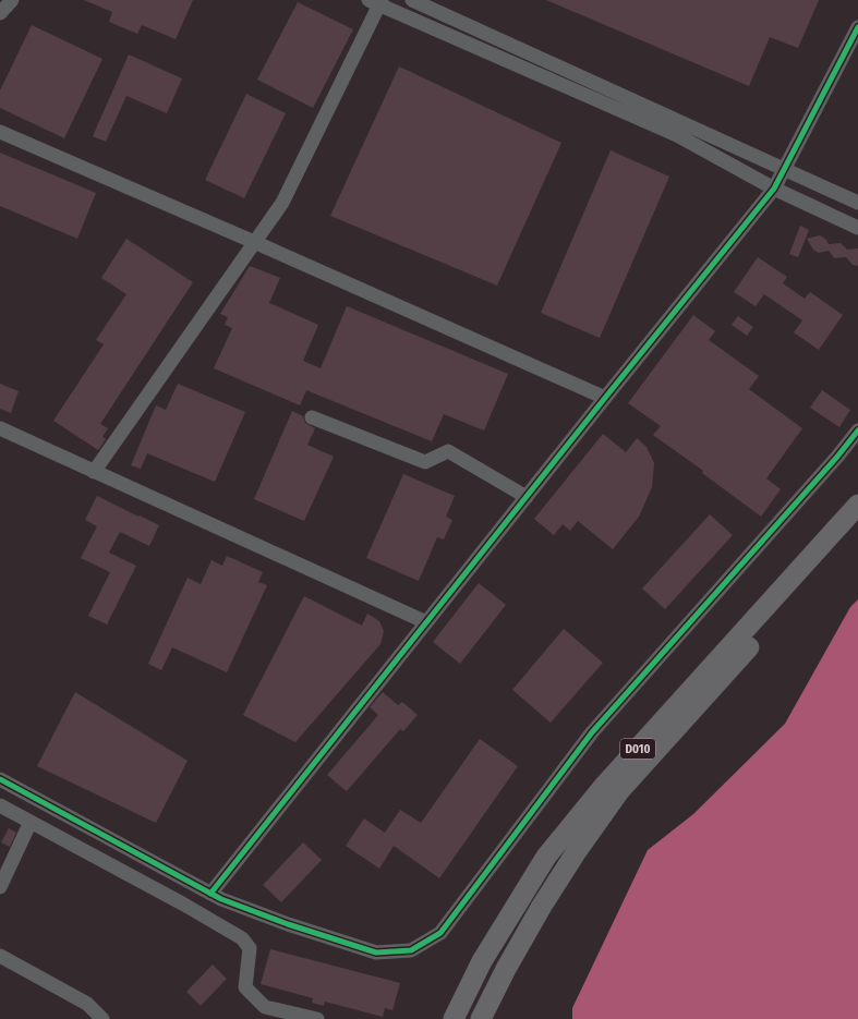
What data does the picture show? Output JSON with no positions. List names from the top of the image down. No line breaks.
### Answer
{"streets":{"highway":["D010"]}}
